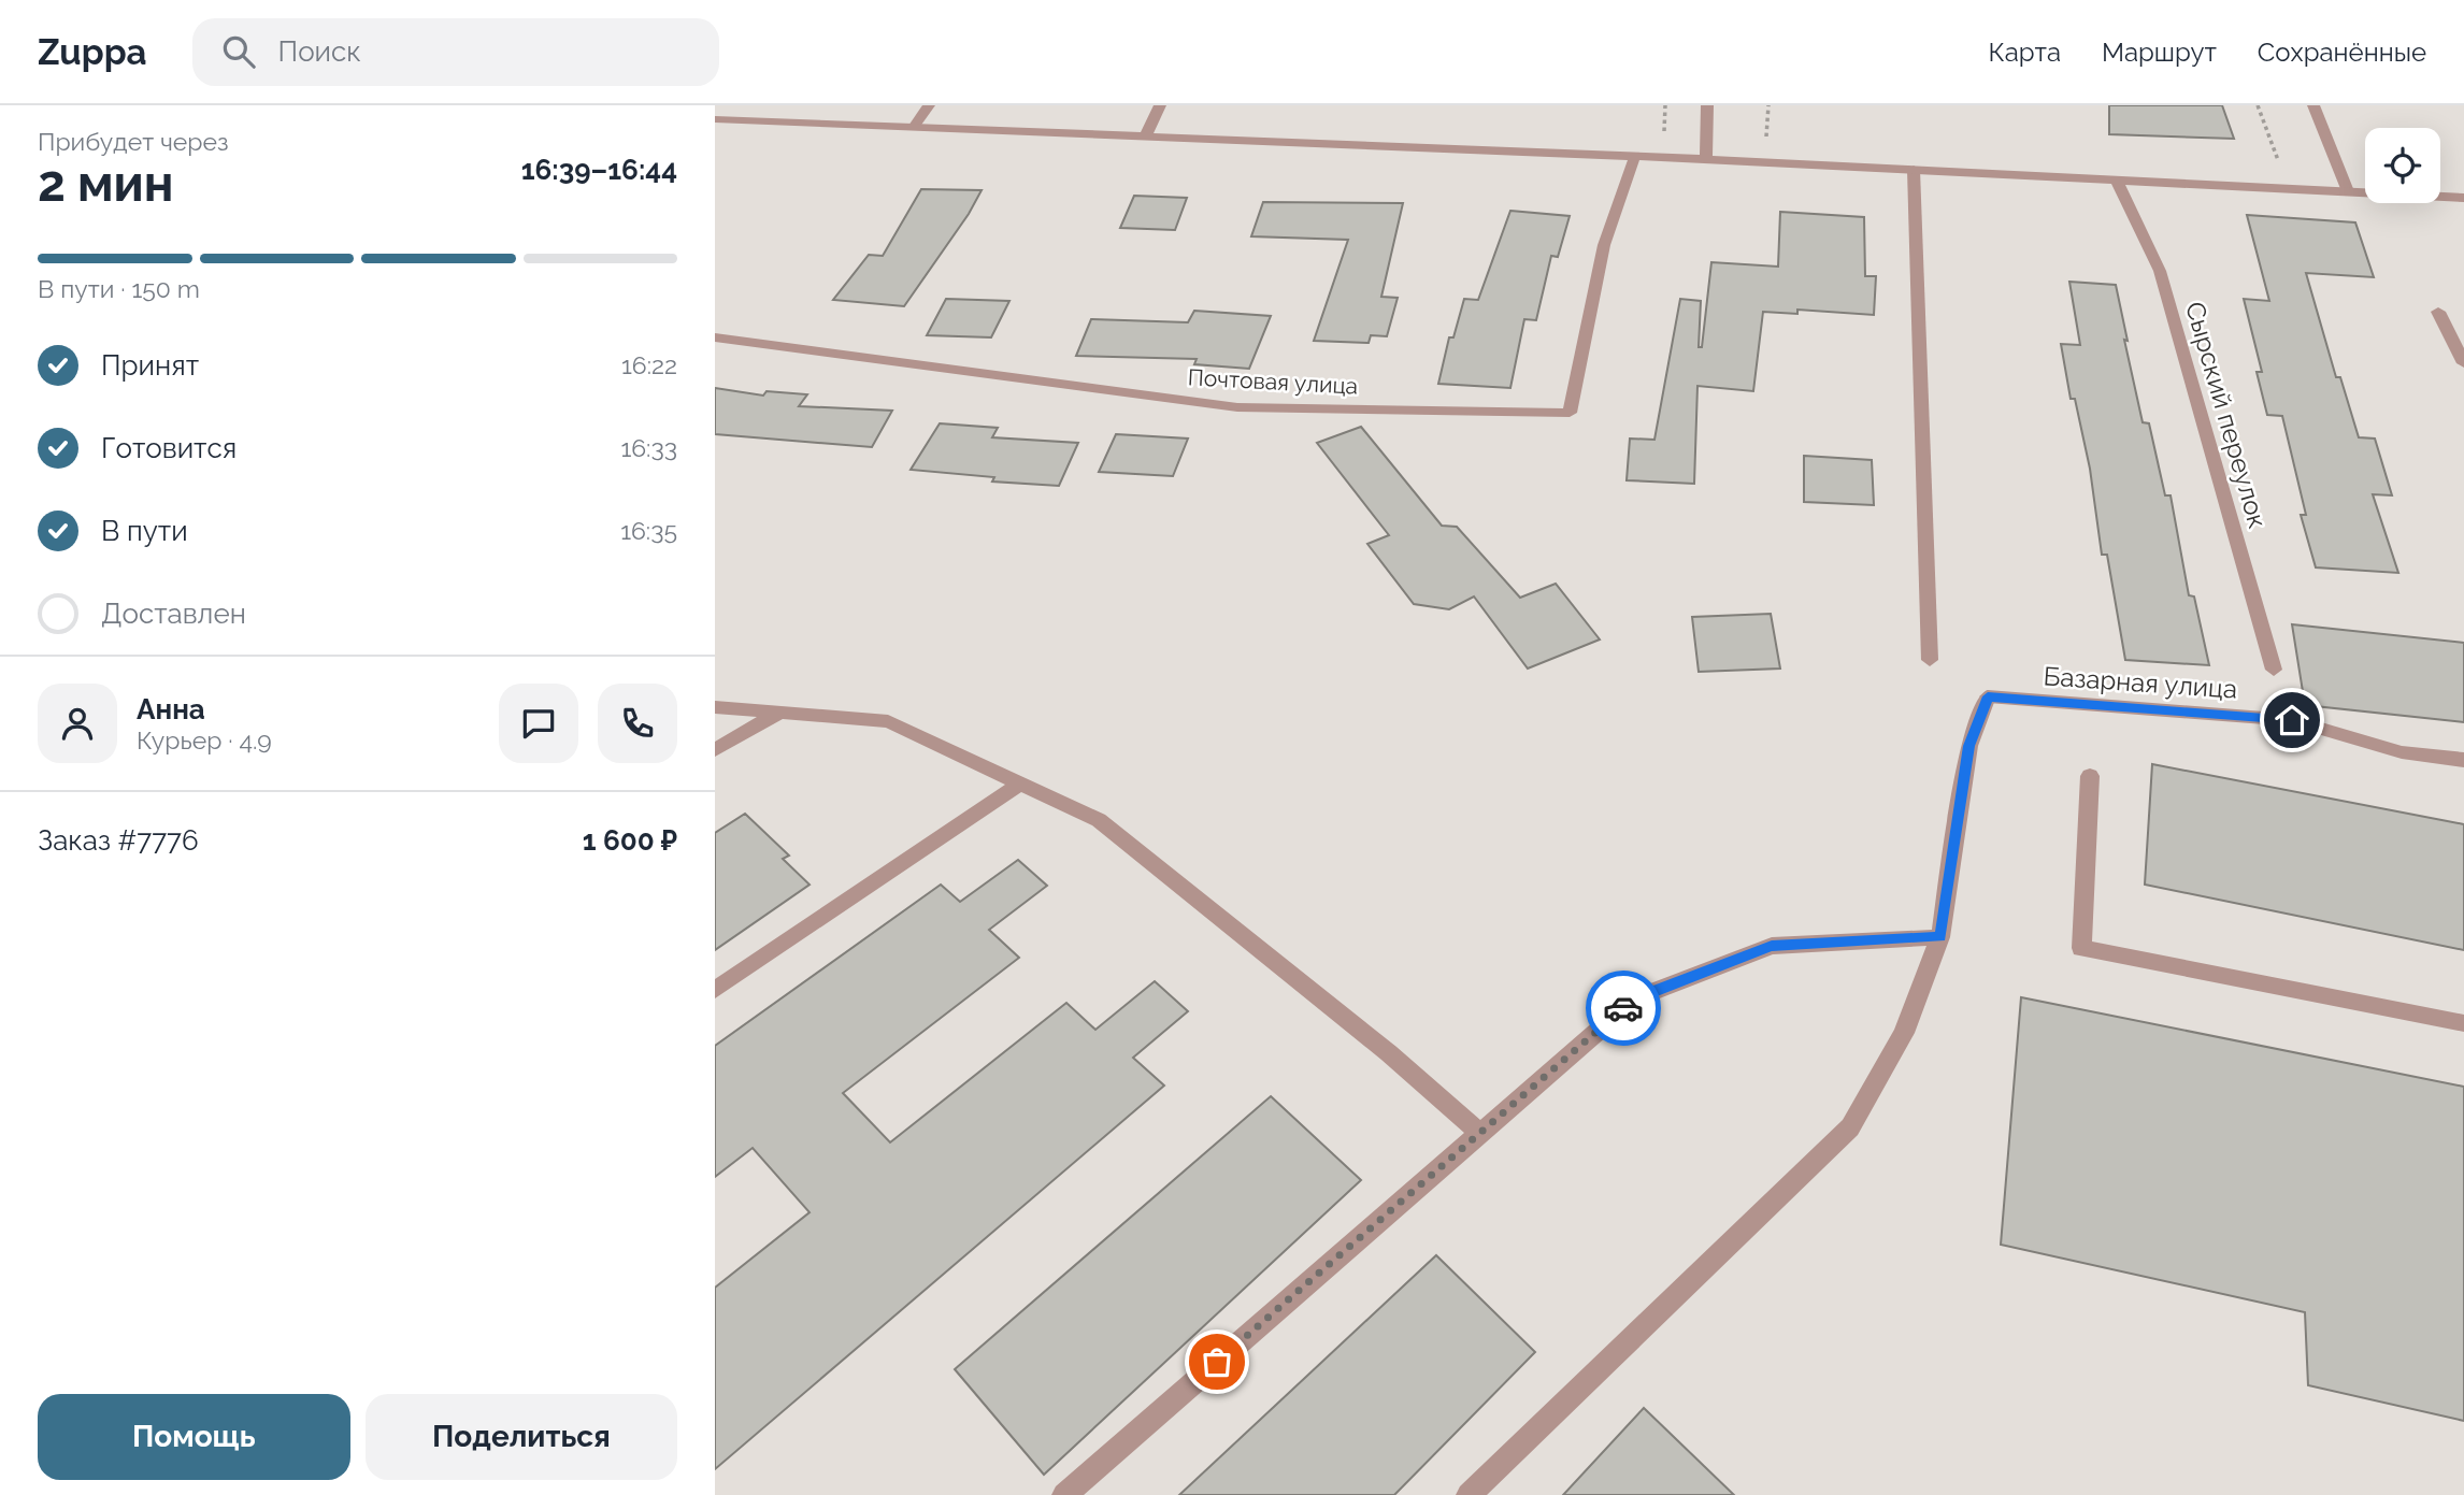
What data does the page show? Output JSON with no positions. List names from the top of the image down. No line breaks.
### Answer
{"streets":{"street":["Почтовая улица","Сырский переулок","Базарная улица"]},"page":{"header":"Zuppa","search":"Поиск","nav":["Карта","Маршрут","Сохранённые"],"heading":["2 мин","Прибудет через","16:39–16:44"],"panel":["Анна","Курьер · 4.9","Заказ #7776","1 600 ₽"],"bar":"В пути · 150 m","list":[["Принят","16:22"],["Готовится","16:33"],["В пути","16:35"],"Доставлен"],"buttons":["Помощь","Поделиться"]}}
